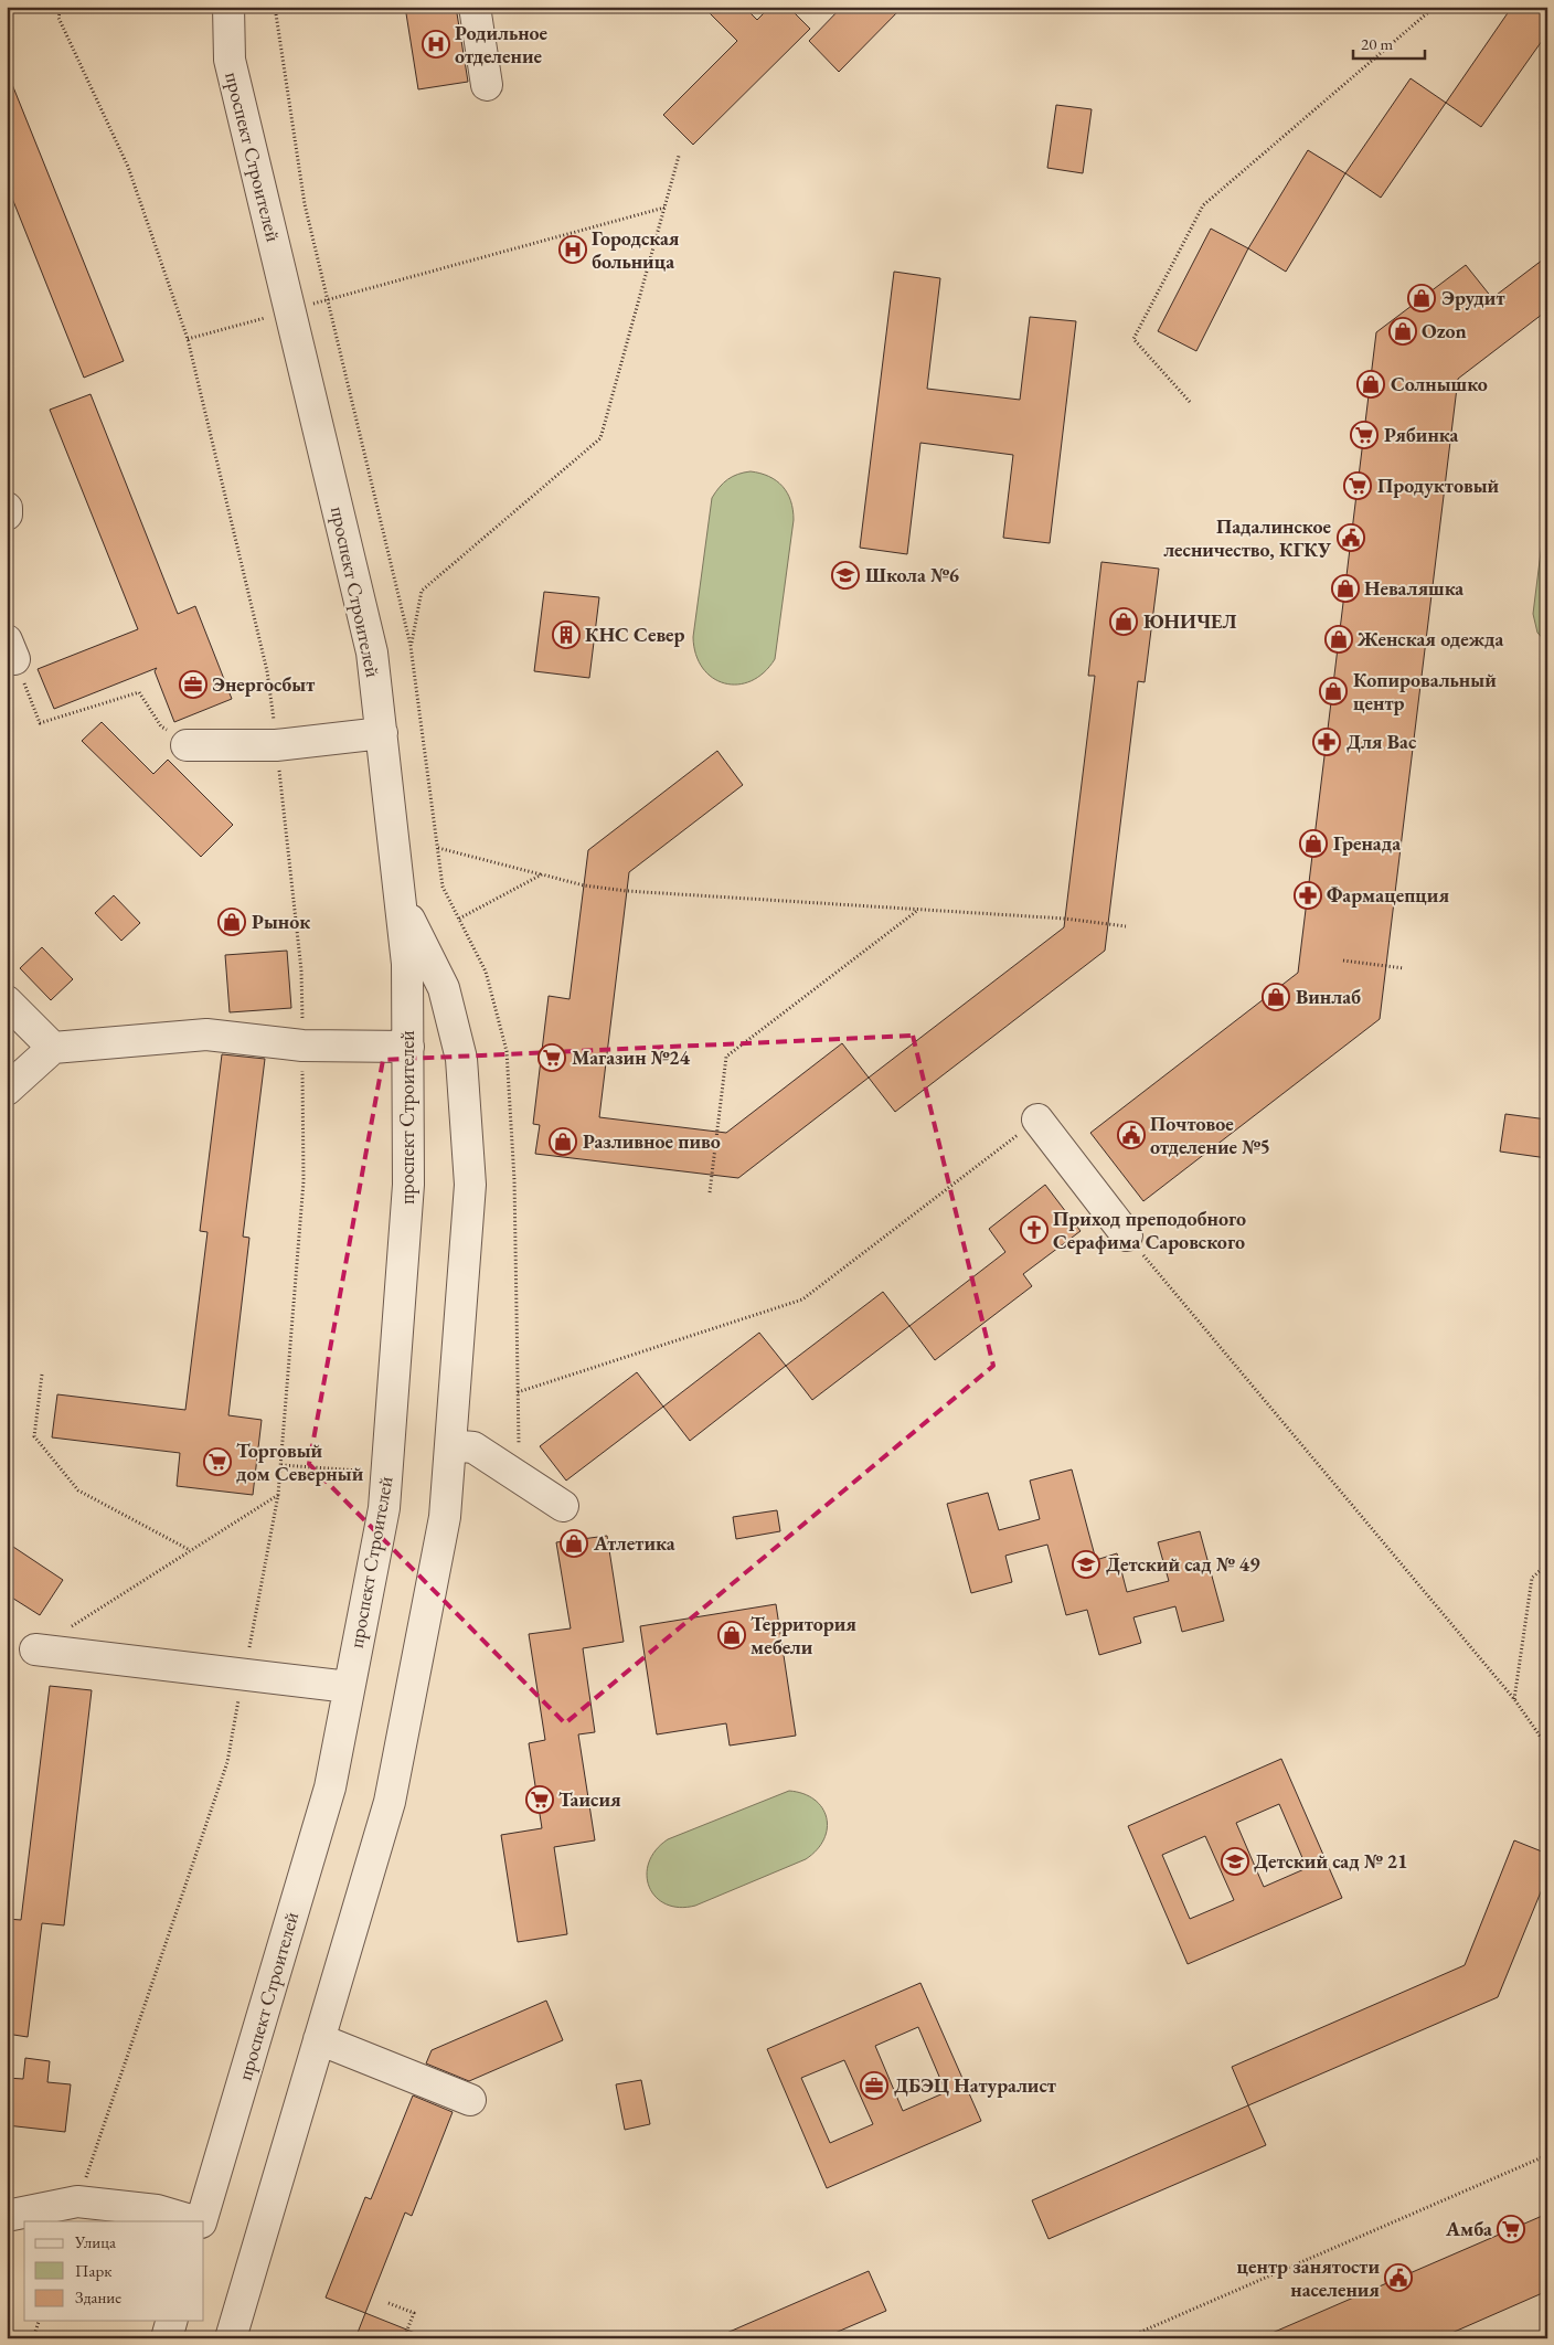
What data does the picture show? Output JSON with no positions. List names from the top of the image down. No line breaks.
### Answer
{"streets":{"street":["проспект Строителей"]},"places":{"hospital":["Родильное отделение","Городская больница"],"shop":["Эрудит","Ozon","Солнышко","Неваляшка","ЮНИЧЕЛ","Женская одежда","Копировальный центр","Гренада","Рынок","Винлаб","Разливное пиво","Атлетика","Территория мебели"],"supermarket":["Рябинка","Продуктовый","Магазин №24","Торговый дом Северный","Таисия","Амба"],"public building":["Падалинское лесничество, КГКУ","Почтовое отделение №5","центр занятости населения"],"school or university":["Школа №6","Детский сад № 49","Детский сад № 21"],"building":["КНС Север"],"office":["Энергосбыт","ДБЭЦ Натуралист"],"pharmacy":["Для Вас","Фармацепция"],"church":["Приход преподобного Серафима Саровского"]},"legend":["Улица","Парк","Здание"],"scale_bar":"20 m"}
